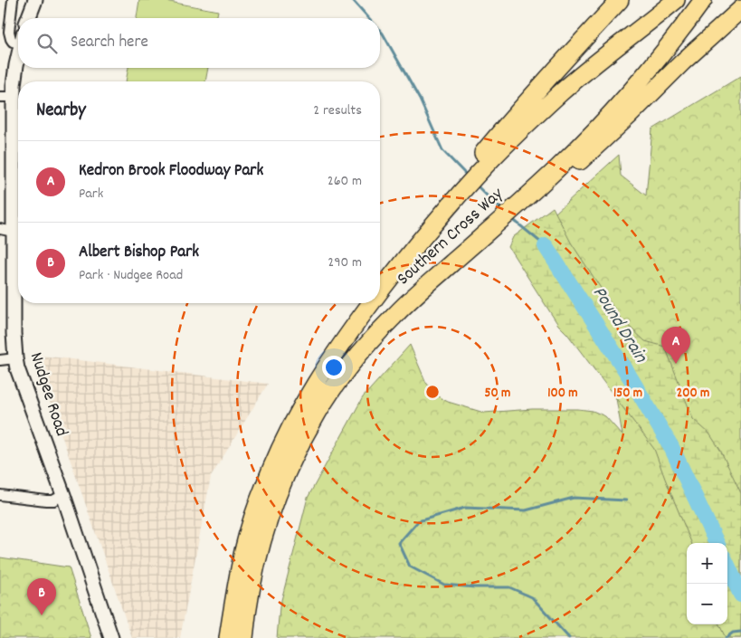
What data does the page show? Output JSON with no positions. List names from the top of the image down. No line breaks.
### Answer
{"streets":{"highway":["Southern Cross Way"],"main road":["Nudgee Road"]},"water":["Pound Drain"],"page":{"search":"Search here","heading":["Nearby","2 results"],"list":[{"mark":"A","name":"Kedron Brook Floodway Park","note":"Park","value":"260 m"},{"mark":"B","name":"Albert Bishop Park","note":"Park · Nudgee Road","value":"290 m"}],"pins":["A","B"],"map_buttons":["+","−"]},"rings":["50 m","100 m","150 m","200 m"]}
